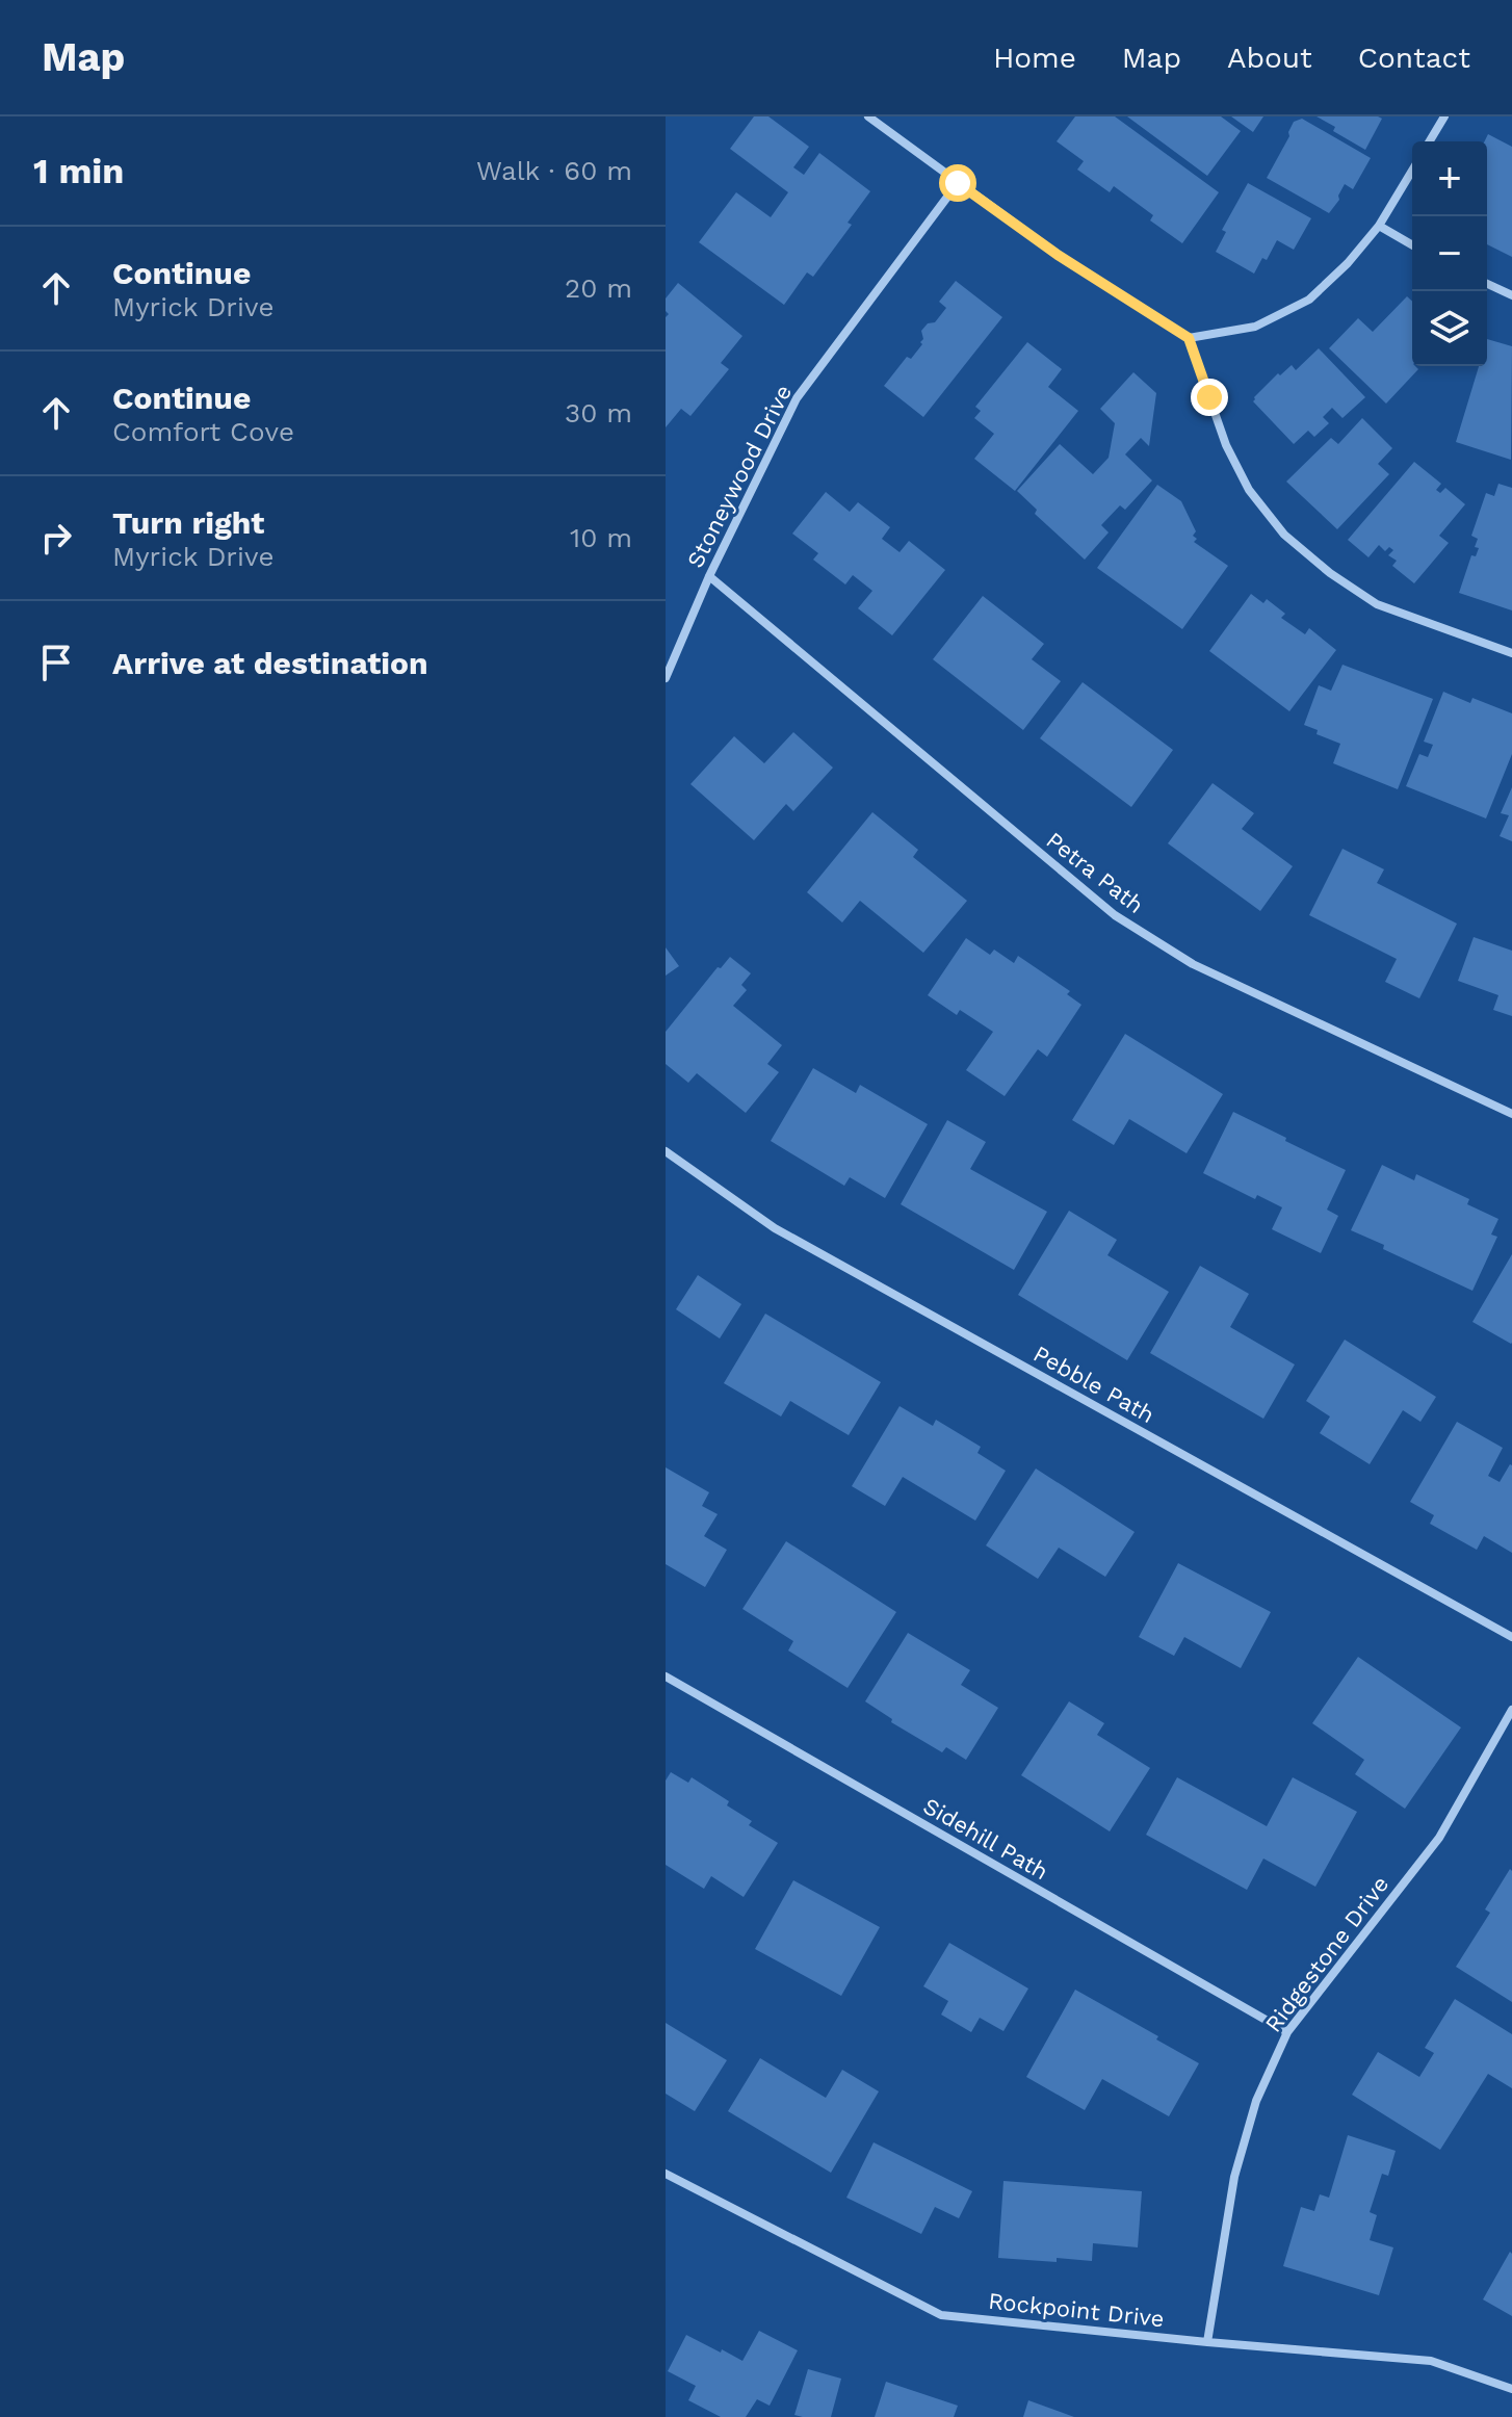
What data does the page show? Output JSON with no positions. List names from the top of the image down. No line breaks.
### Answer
{"streets":{"street":["Stoneywood Drive","Petra Path","Pebble Path","Sidehill Path","Ridgestone Drive","Rockpoint Drive"]},"crossings":[["Stoneywood Drive","Petra Path"],["Sidehill Path","Ridgestone Drive"],["Ridgestone Drive","Rockpoint Drive"]],"page":{"header":"Map","nav":["Home","Map","About","Contact"],"heading":["1 min","Walk · 60 m"],"map_buttons":["+","−"],"list":[["Continue","Myrick Drive","20 m"],["Continue","Comfort Cove","30 m"],["Turn right","Myrick Drive","10 m"],"Arrive at destination"]}}
